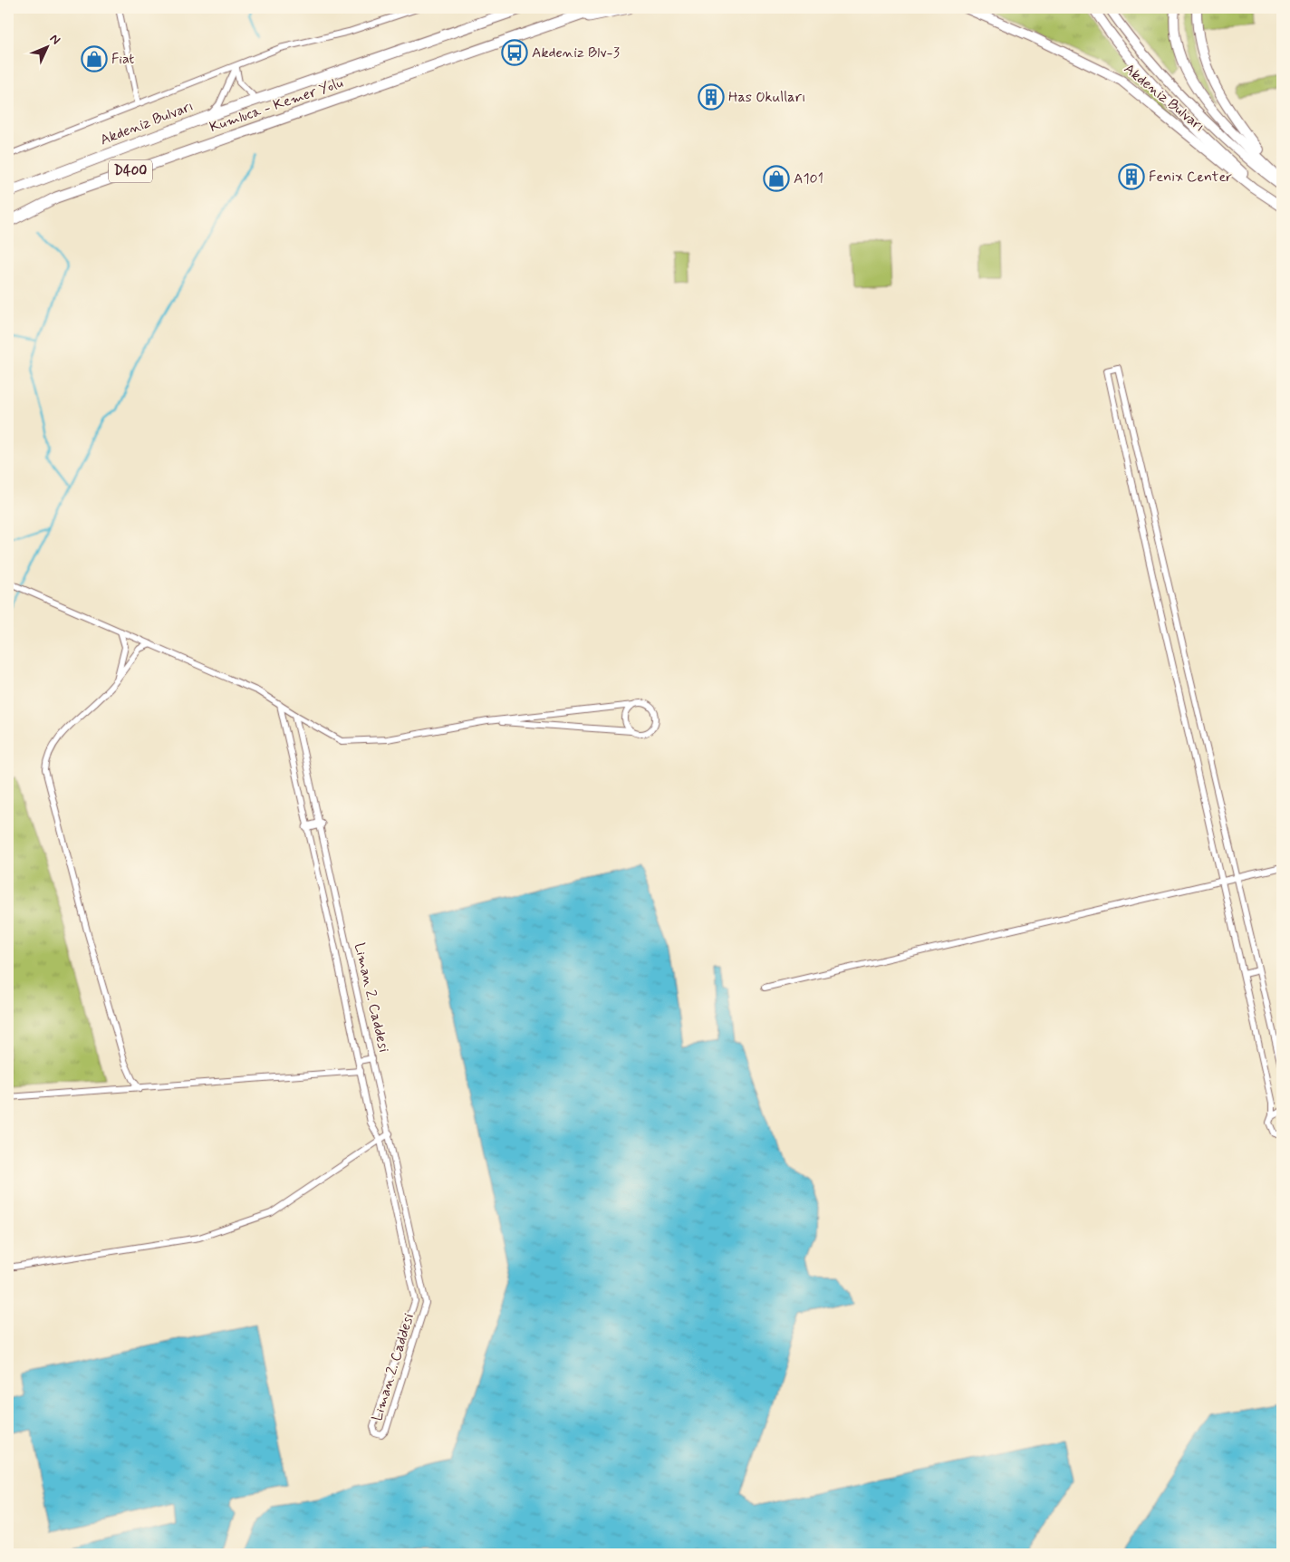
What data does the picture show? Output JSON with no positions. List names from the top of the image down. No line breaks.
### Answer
{"streets":{"highway":["Akdeniz Bulvarı","Kumluca - Kemer Yolu","D400"],"street":["Liman 2. Caddesi"]},"places":{"bus stop":["Akdeniz Blv-3"],"shop":["Fiat","A101"],"building":["Has Okulları","Fenix Center"]},"north":"top right"}
